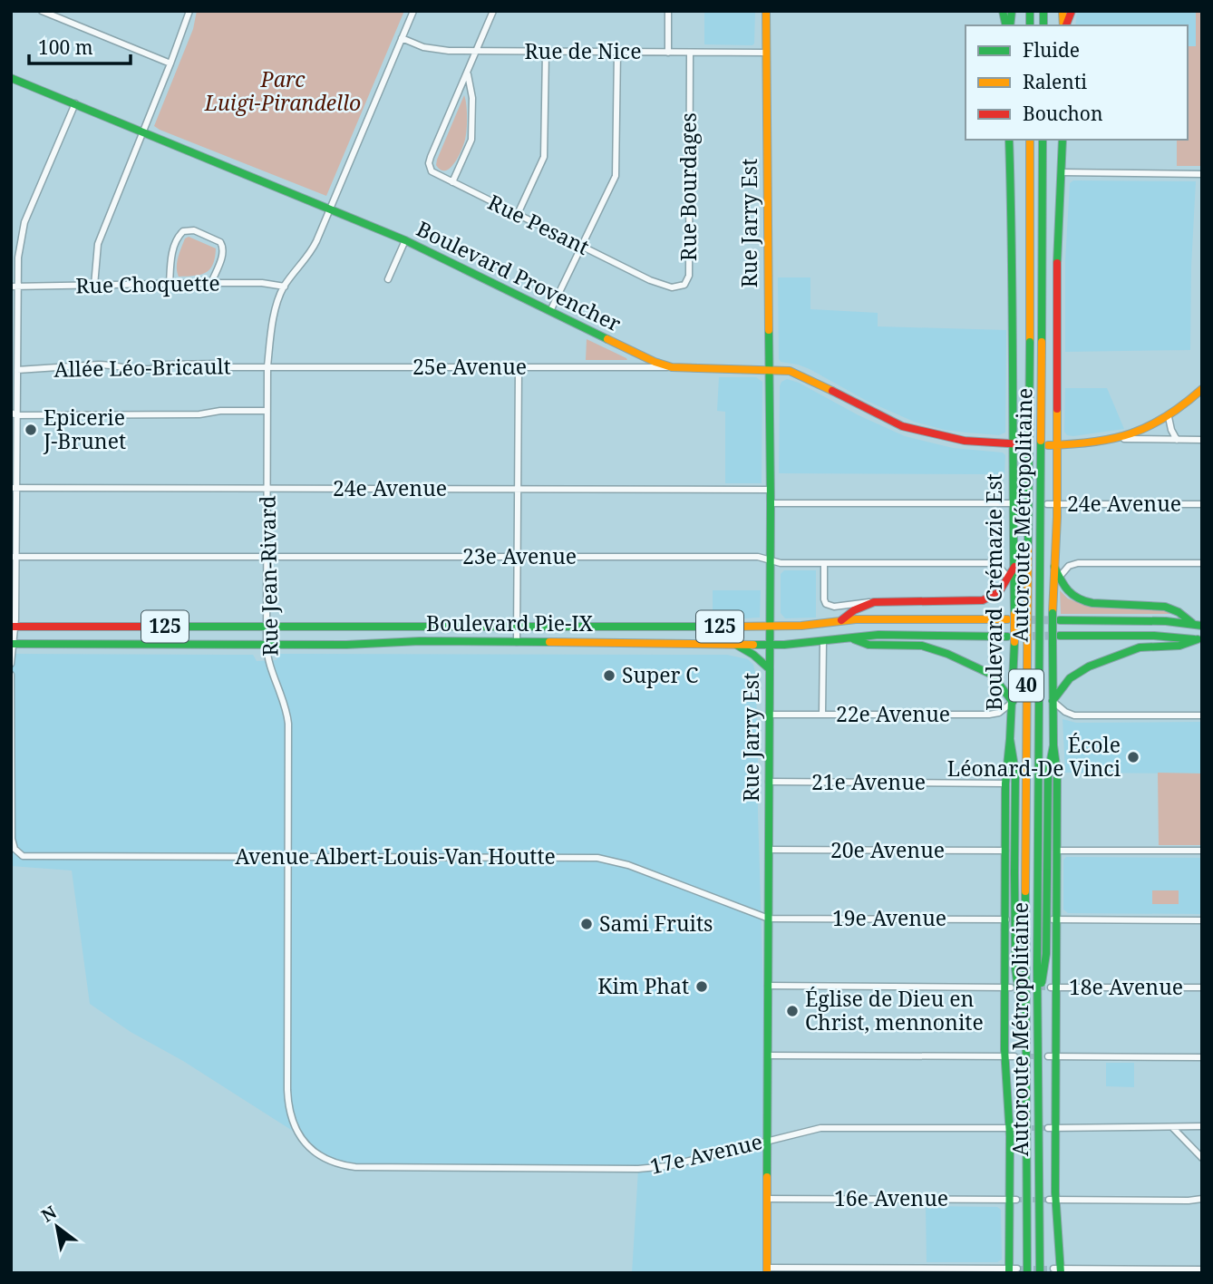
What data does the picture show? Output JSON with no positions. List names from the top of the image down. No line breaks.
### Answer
{"streets":{"main road":["Rue Jarry Est","Boulevard Provencher","Autoroute Métropolitaine","Boulevard Crémazie Est","Boulevard Pie-IX","125","40"],"street":["Rue de Nice","Rue Bourdages","Rue Pesant","Rue Choquette","25e Avenue","Allée Léo-Bricault","24e Avenue","23e Avenue","Rue Jean-Rivard","22e Avenue","21e Avenue","20e Avenue","Avenue Albert-Louis-Van Houtte","19e Avenue","18e Avenue","17e Avenue","16e Avenue"]},"crossings":[["Rue de Nice","Rue Bourdages"],["Rue de Nice","Rue Jarry Est"],["Rue de Nice","Rue Jean-Rivard"],["Rue Bourdages","Rue Pesant"],["Rue Jarry Est","Boulevard Provencher"],["Rue Jarry Est","24e Avenue"],["Rue Jarry Est","23e Avenue"],["Rue Jarry Est","Boulevard Pie-IX"],["Rue Jarry Est","22e Avenue"],["Rue Jarry Est","21e Avenue"],["Rue Jarry Est","20e Avenue"],["Rue Jarry Est","Avenue Albert-Louis-Van Houtte"],["Rue Jarry Est","19e Avenue"],["Rue Jarry Est","17e Avenue"],["Rue Jarry Est","16e Avenue"],["Boulevard Provencher","25e Avenue"],["Boulevard Provencher","Rue Jean-Rivard"],["Boulevard Provencher","Boulevard Crémazie Est"],["Rue Choquette","Rue Jean-Rivard"],["25e Avenue","Allée Léo-Bricault"],["25e Avenue","Rue Jean-Rivard"],["Allée Léo-Bricault","Rue Jean-Rivard"],["24e Avenue","Rue Jean-Rivard"],["23e Avenue","Rue Jean-Rivard"],["Rue Jean-Rivard","Boulevard Pie-IX"],["Rue Jean-Rivard","Avenue Albert-Louis-Van Houtte"],["Rue Jean-Rivard","17e Avenue"],["Boulevard Crémazie Est","22e Avenue"],["Boulevard Crémazie Est","21e Avenue"],["Boulevard Crémazie Est","20e Avenue"],["Boulevard Crémazie Est","19e Avenue"],["Boulevard Crémazie Est","17e Avenue"],["Boulevard Crémazie Est","16e Avenue"],["Avenue Albert-Louis-Van Houtte","19e Avenue"]],"parks":["Parc Luigi-Pirandello"],"places":["Epicerie J-Brunet","Super C","École Léonard-De Vinci","Sami Fruits","Kim Phat","Église de Dieu en Christ, mennonite"],"legend":["Fluide","Ralenti","Bouchon"],"scale_bar":"100 m","north":"top left"}
